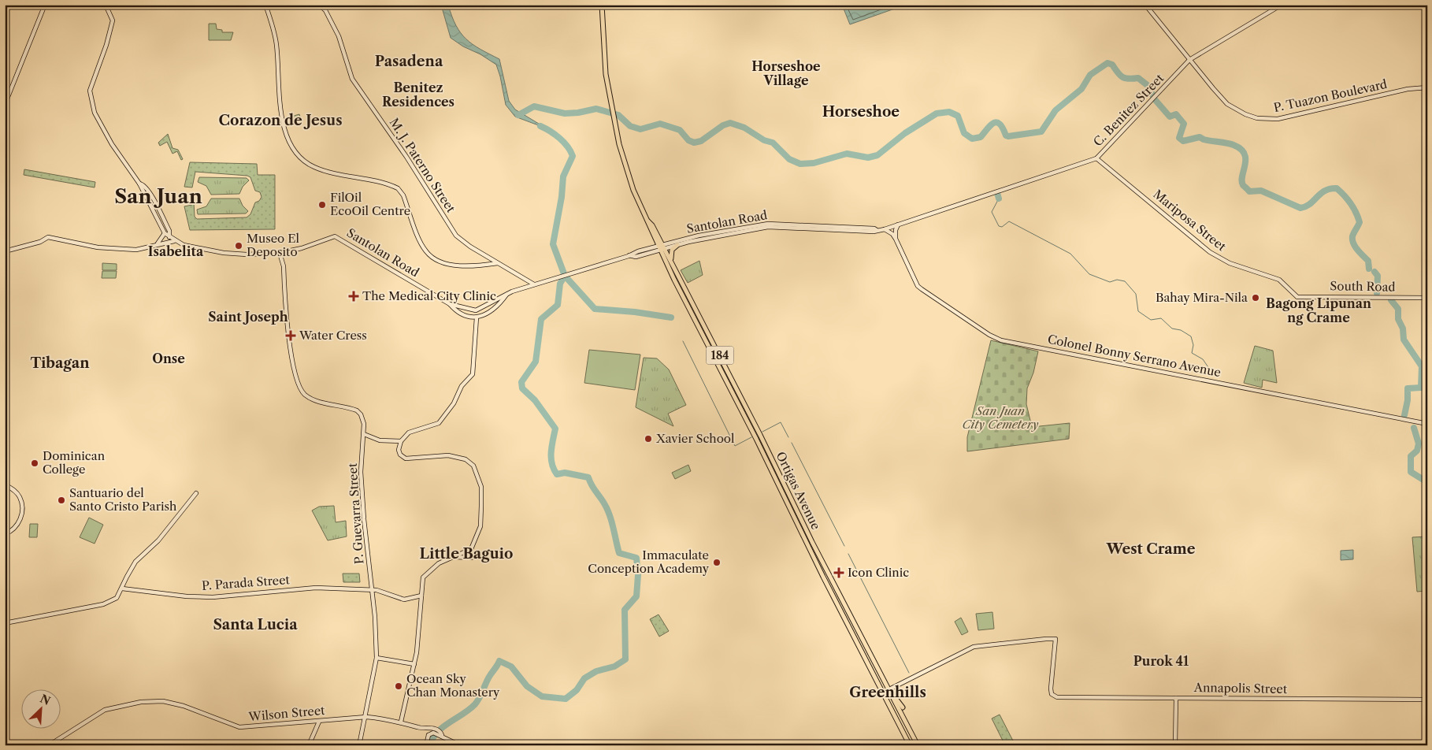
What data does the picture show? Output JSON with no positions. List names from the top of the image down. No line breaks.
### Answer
{"streets":{"main road":["P. Tuazon Boulevard","C. Benitez Street","M. J. Paterno Street","Mariposa Street","Santolan Road","South Road","184","Colonel Bonny Serrano Avenue","Ortigas Avenue","P. Guevarra Street","P. Parada Street","Annapolis Street","Wilson Street"]},"crossings":[["P. Tuazon Boulevard","C. Benitez Street"],["C. Benitez Street","Mariposa Street"],["C. Benitez Street","Santolan Road"],["C. Benitez Street","Colonel Bonny Serrano Avenue"],["M. J. Paterno Street","Santolan Road"],["Mariposa Street","South Road"],["Santolan Road","184"],["Santolan Road","Colonel Bonny Serrano Avenue"],["Santolan Road","Ortigas Avenue"],["Santolan Road","P. Guevarra Street"],["184","Ortigas Avenue"],["Ortigas Avenue","Annapolis Street"],["P. Guevarra Street","P. Parada Street"],["P. Guevarra Street","Wilson Street"]],"districts":["Pasadena","Horseshoe Village","Benitez Residences","Horseshoe","Corazon de Jesus","San Juan","Isabelita","Bagong Lipunan ng Crame","Saint Joseph","Onse","Tibagan","West Crame","Little Baguio","Santa Lucia","Purok 41","Greenhills"],"parks":["San Juan City Cemetery"],"places":{"other":["FilOil EcoOil Centre","Museo El Deposito","Bahay Mira-Nila","Xavier School","Dominican College","Santuario del Santo Cristo Parish","Immaculate Conception Academy","Ocean Sky Chan Monastery"],"health":["The Medical City Clinic","Water Cress","Icon Clinic"]},"north":"top right"}
